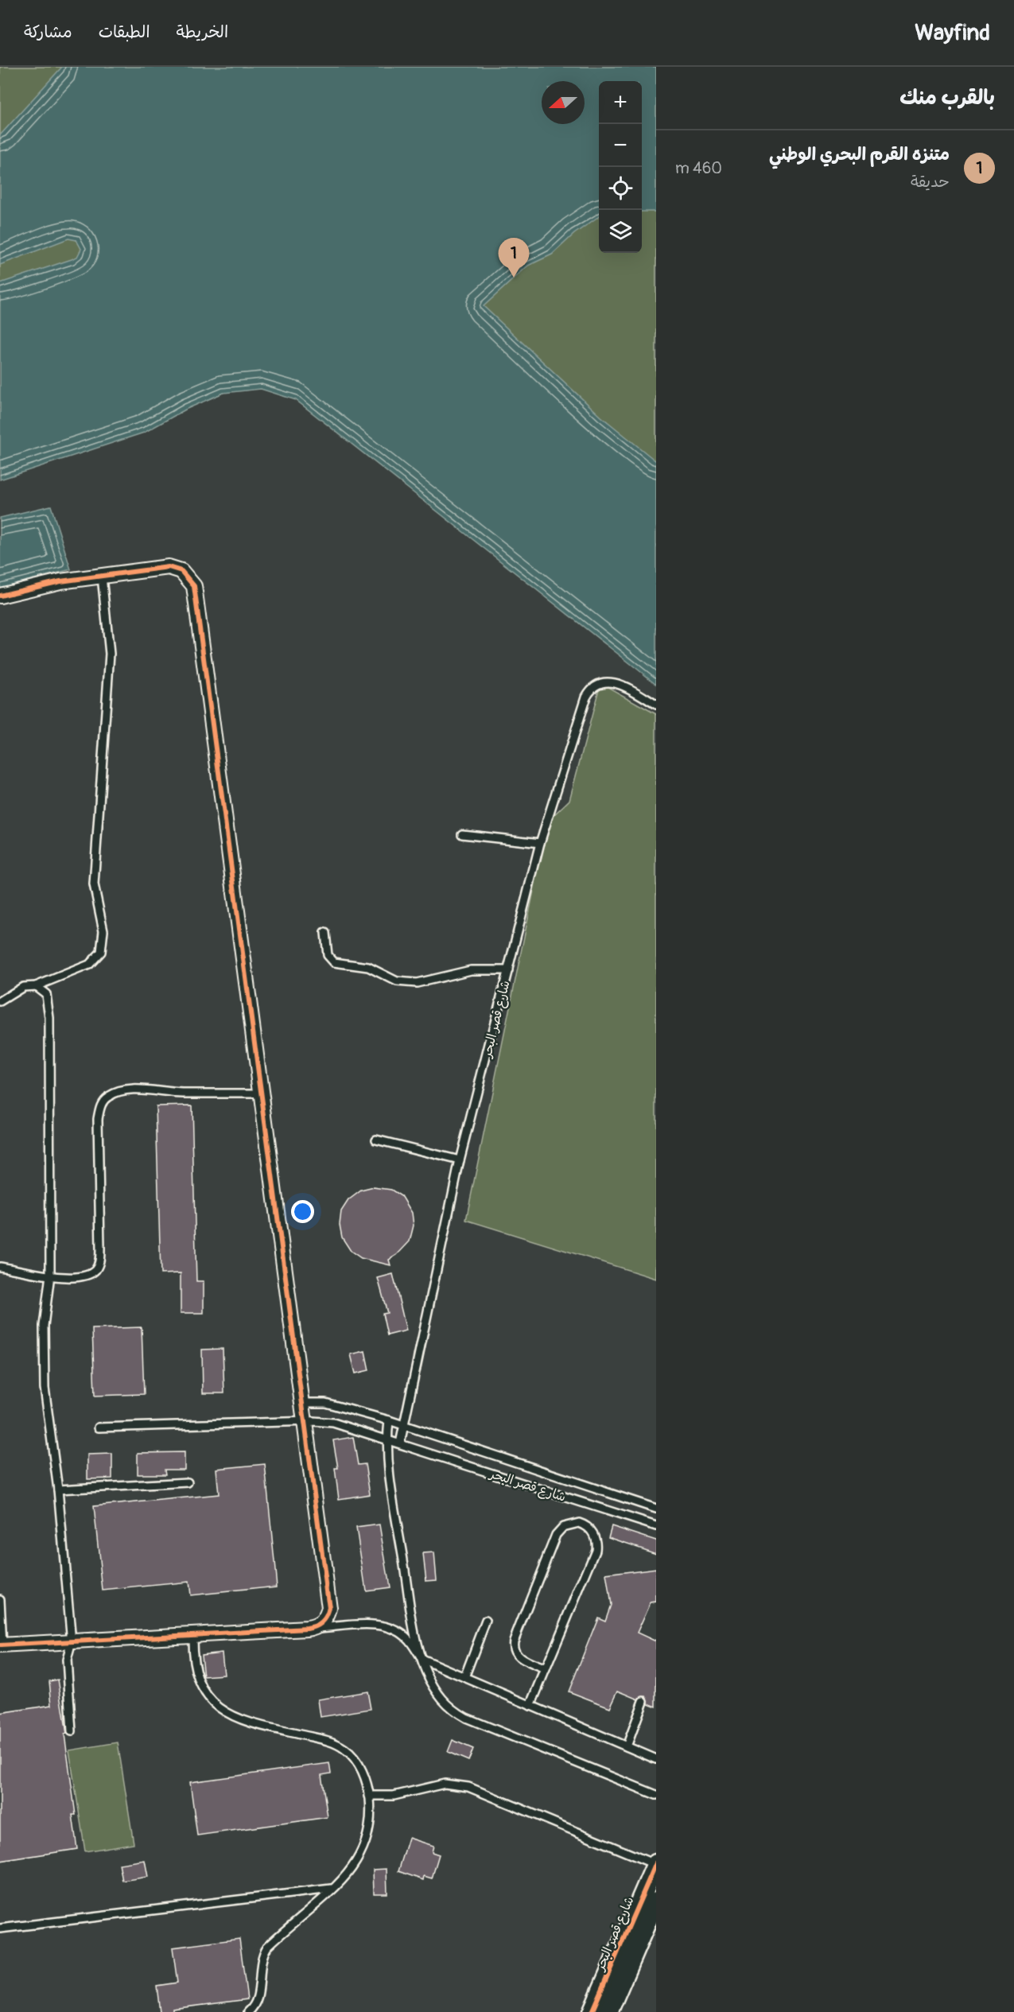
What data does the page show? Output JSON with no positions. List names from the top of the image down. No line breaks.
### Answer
{"streets":{"street":["شارع قصر البحر"]},"north":"left","page":{"header":"Wayfind","nav":["الخريطة","الطبقات","مشاركة"],"heading":"بالقرب منك","map_buttons":["+","−"],"list":[{"mark":"1","name":"متنزه القرم البحري الوطني","note":"حديقة","value":"460 m"}],"pins":"1"}}
